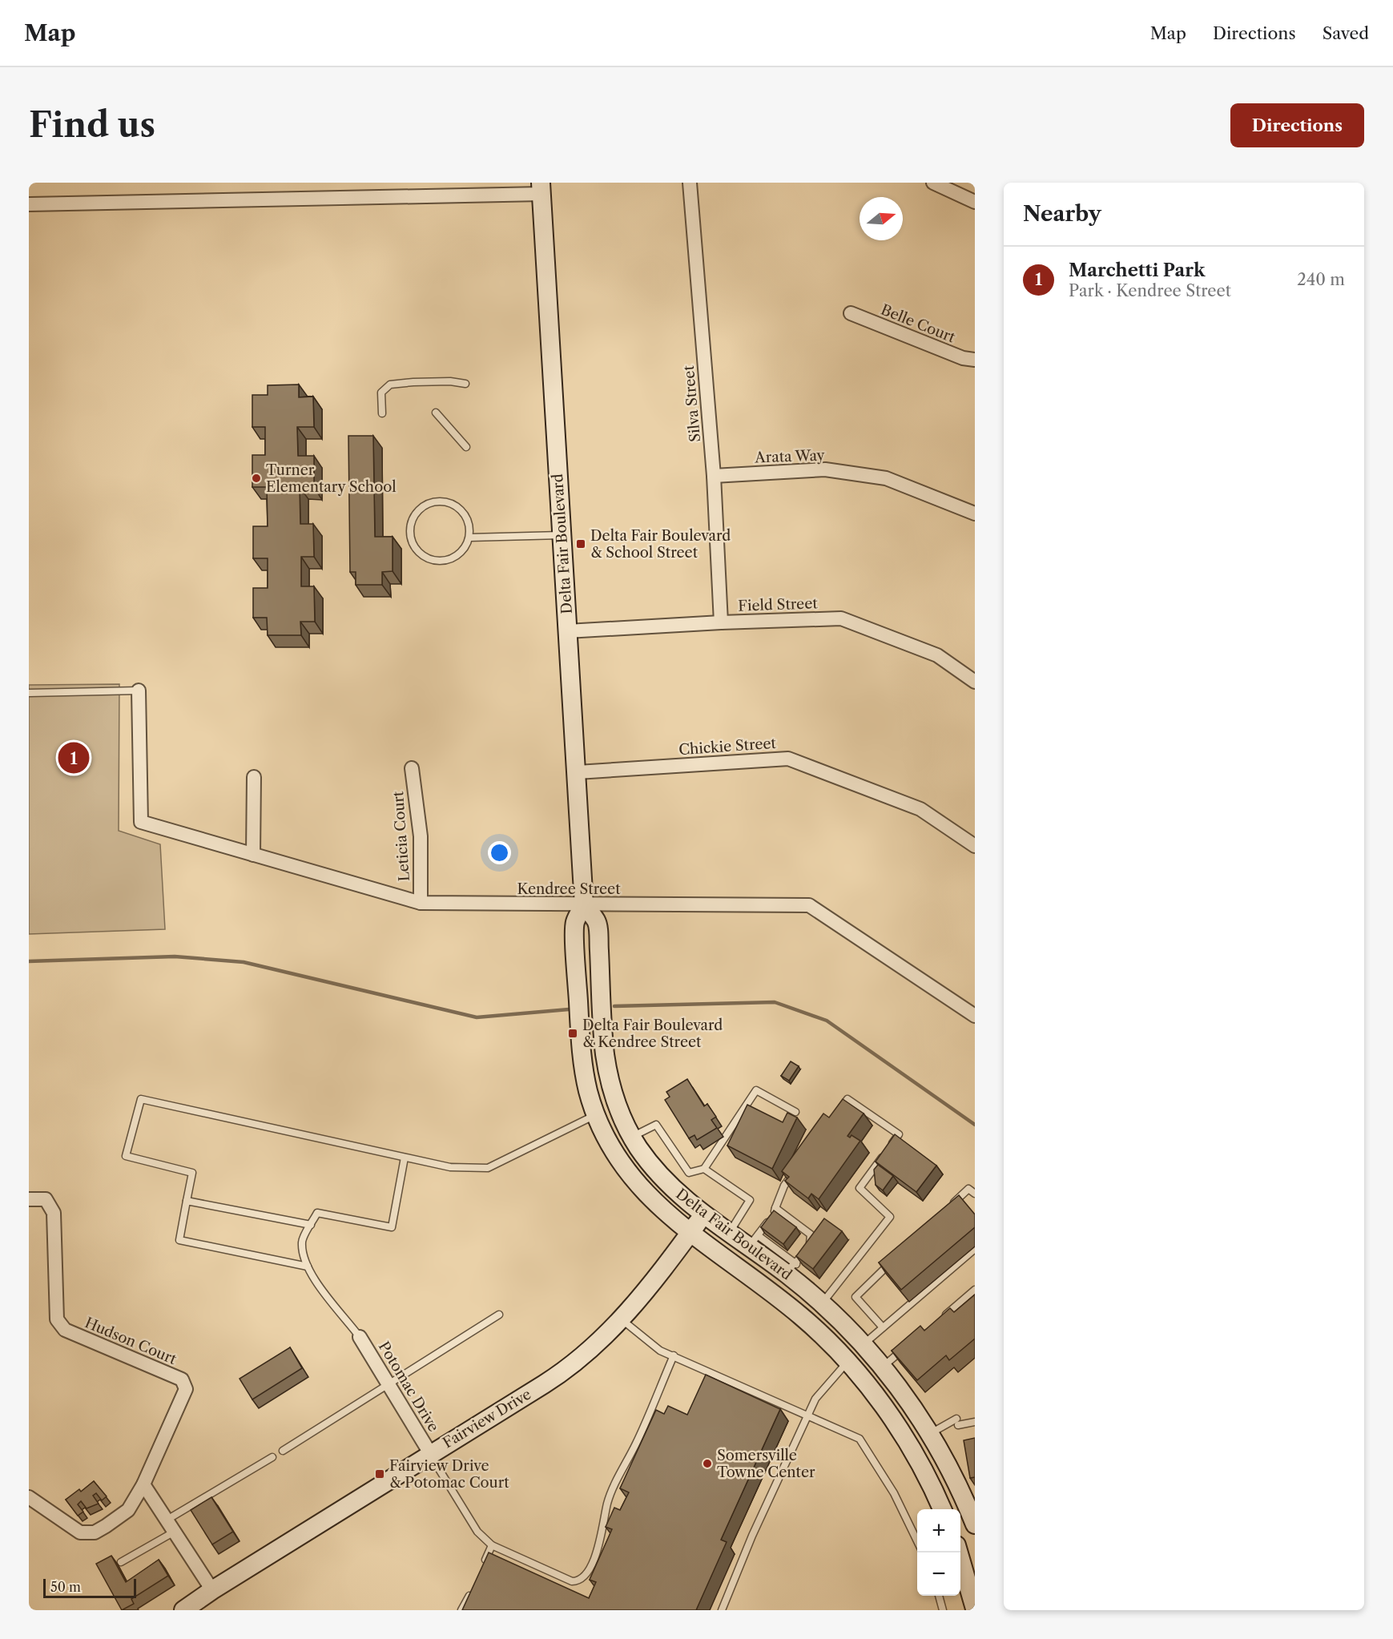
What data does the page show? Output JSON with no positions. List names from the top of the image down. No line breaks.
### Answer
{"streets":{"main road":["Delta Fair Boulevard","Fairview Drive"],"street":["Belle Court","Silva Street","Arata Way","Field Street","Chickie Street","Leticia Court","Kendree Street","Hudson Court","Potomac Drive"]},"crossings":[["Silva Street","Arata Way"],["Silva Street","Field Street"],["Delta Fair Boulevard","Field Street"],["Delta Fair Boulevard","Chickie Street"],["Delta Fair Boulevard","Kendree Street"],["Delta Fair Boulevard","Fairview Drive"],["Leticia Court","Kendree Street"],["Potomac Drive","Fairview Drive"]],"places":{"other":["Turner Elementary School","Somersville Towne Center"],"transit":["Delta Fair Boulevard & School Street","Delta Fair Boulevard & Kendree Street","Fairview Drive & Potomac Court"]},"scale_bar":"50 m","north":"right","page":{"header":"Map","nav":["Map","Directions","Saved"],"buttons":"Directions","title":"Find us","heading":"Nearby","list":[{"mark":"1","name":"Marchetti Park","note":"Park · Kendree Street","value":"240 m"}],"pins":"1","map_buttons":["+","−"],"scale":"50 m"}}
